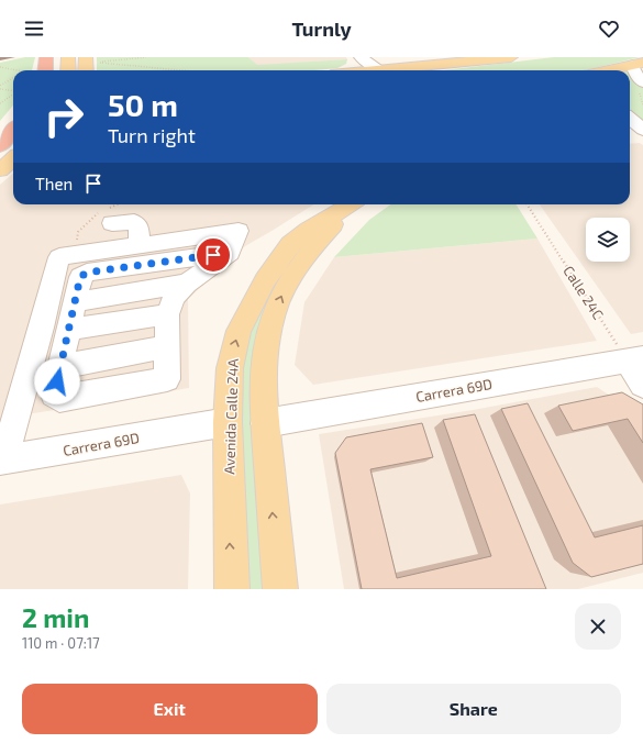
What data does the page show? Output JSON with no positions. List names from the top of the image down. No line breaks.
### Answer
{"streets":{"main road":["Avenida Calle 24A"],"street":["Carrera 69D"],"path":["Calle 24C"]},"crossings":[["Calle 24C","Carrera 69D"],["Carrera 69D","Avenida Calle 24A"]],"one_way":["Avenida Calle 24A"],"page":{"header":"Turnly","turn":["50 m","Turn right"],"then":"Then","heading":["2 min","110 m · 07:17"],"buttons":["Exit","Share"]}}
